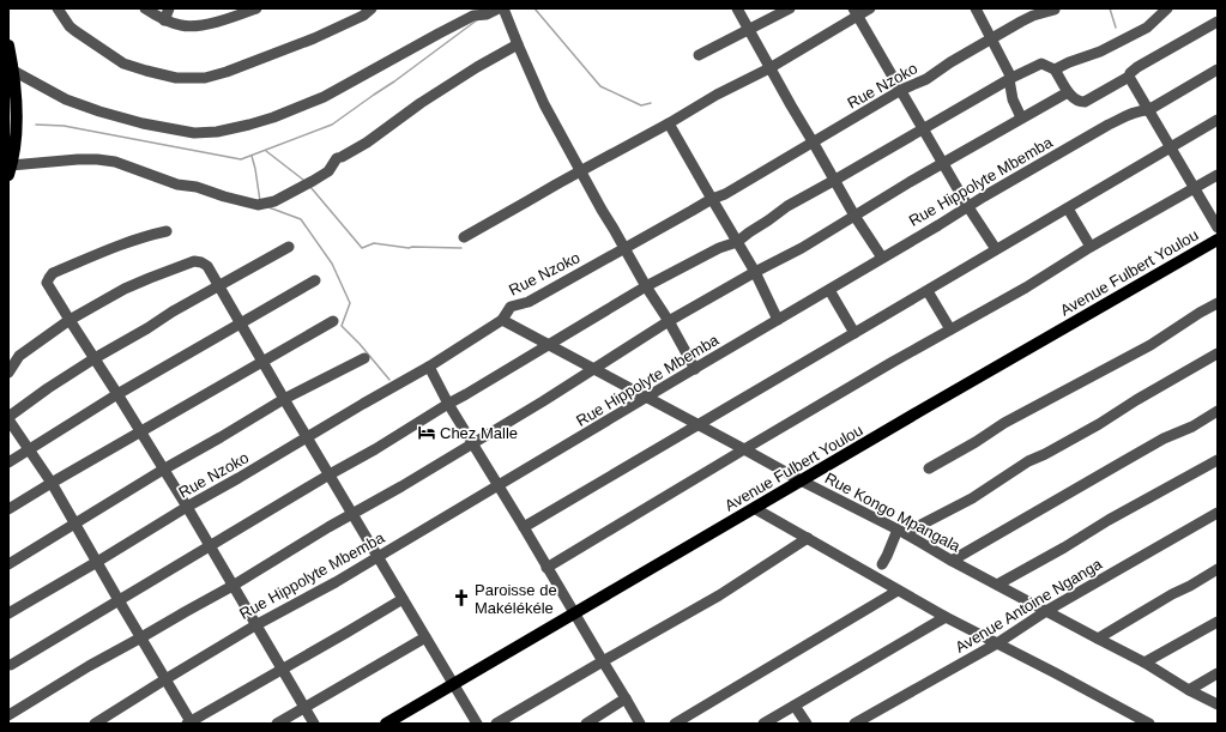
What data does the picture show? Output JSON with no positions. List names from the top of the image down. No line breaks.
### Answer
{"streets":{"main road":["Avenue Fulbert Youlou"],"street":["Rue Nzoko","Rue Hippolyte Mbemba","Rue Kongo Mpangala","Avenue Antoine Nganga"]},"crossings":[["Rue Nzoko","Rue Kongo Mpangala"],["Rue Hippolyte Mbemba","Rue Kongo Mpangala"],["Avenue Fulbert Youlou","Rue Kongo Mpangala"],["Rue Kongo Mpangala","Avenue Antoine Nganga"]],"places":{"hotel":["Chez Malle"],"church":["Paroisse de Makélékéle"]}}
